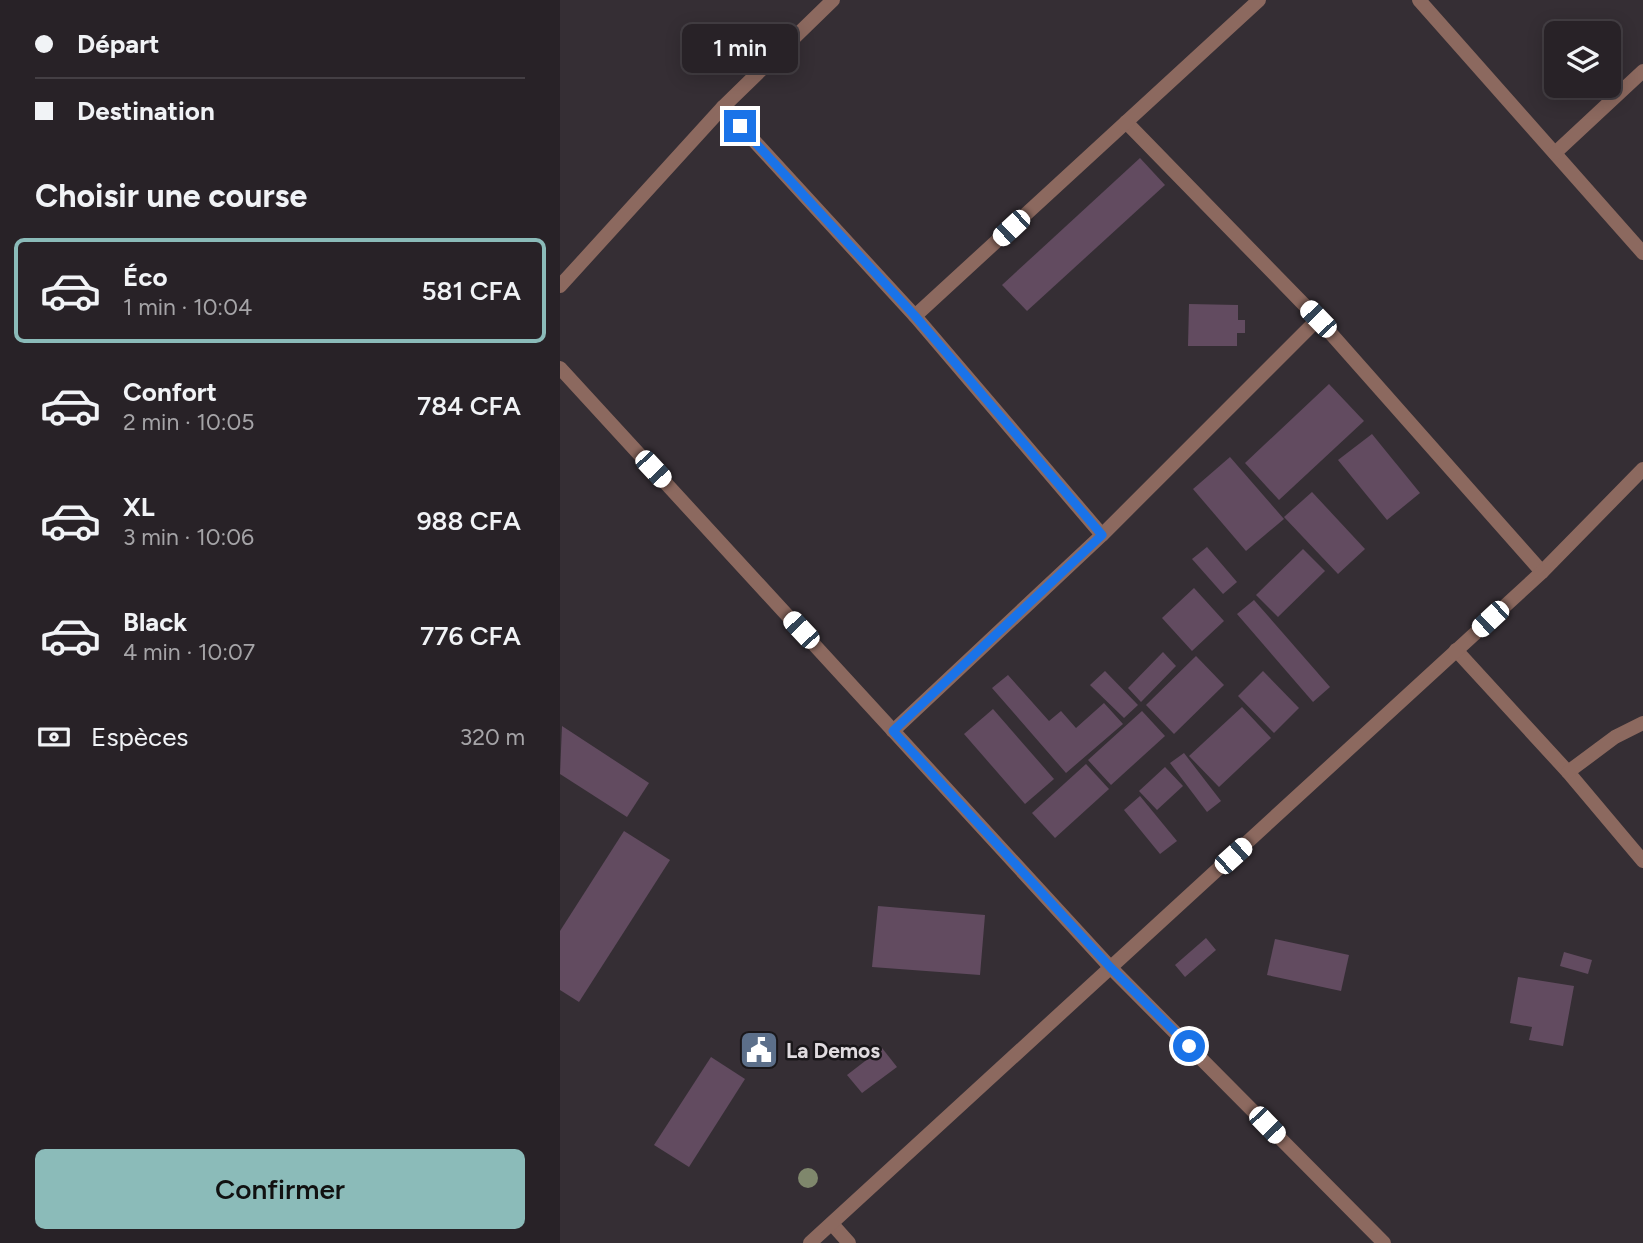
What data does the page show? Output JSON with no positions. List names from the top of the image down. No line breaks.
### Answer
{"places":{"public building":["La Demos"]},"page":{"banner":["Départ","Destination"],"bubble":"1 min","heading":"Choisir une course","list":[{"name":"Éco","note":"1 min · 10:04","value":"581 CFA"},{"name":"Confort","note":"2 min · 10:05","value":"784 CFA"},{"name":"XL","note":"3 min · 10:06","value":"988 CFA"},{"name":"Black","note":"4 min · 10:07","value":"776 CFA"}],"pay":["Espèces","320 m"],"buttons":"Confirmer"}}
